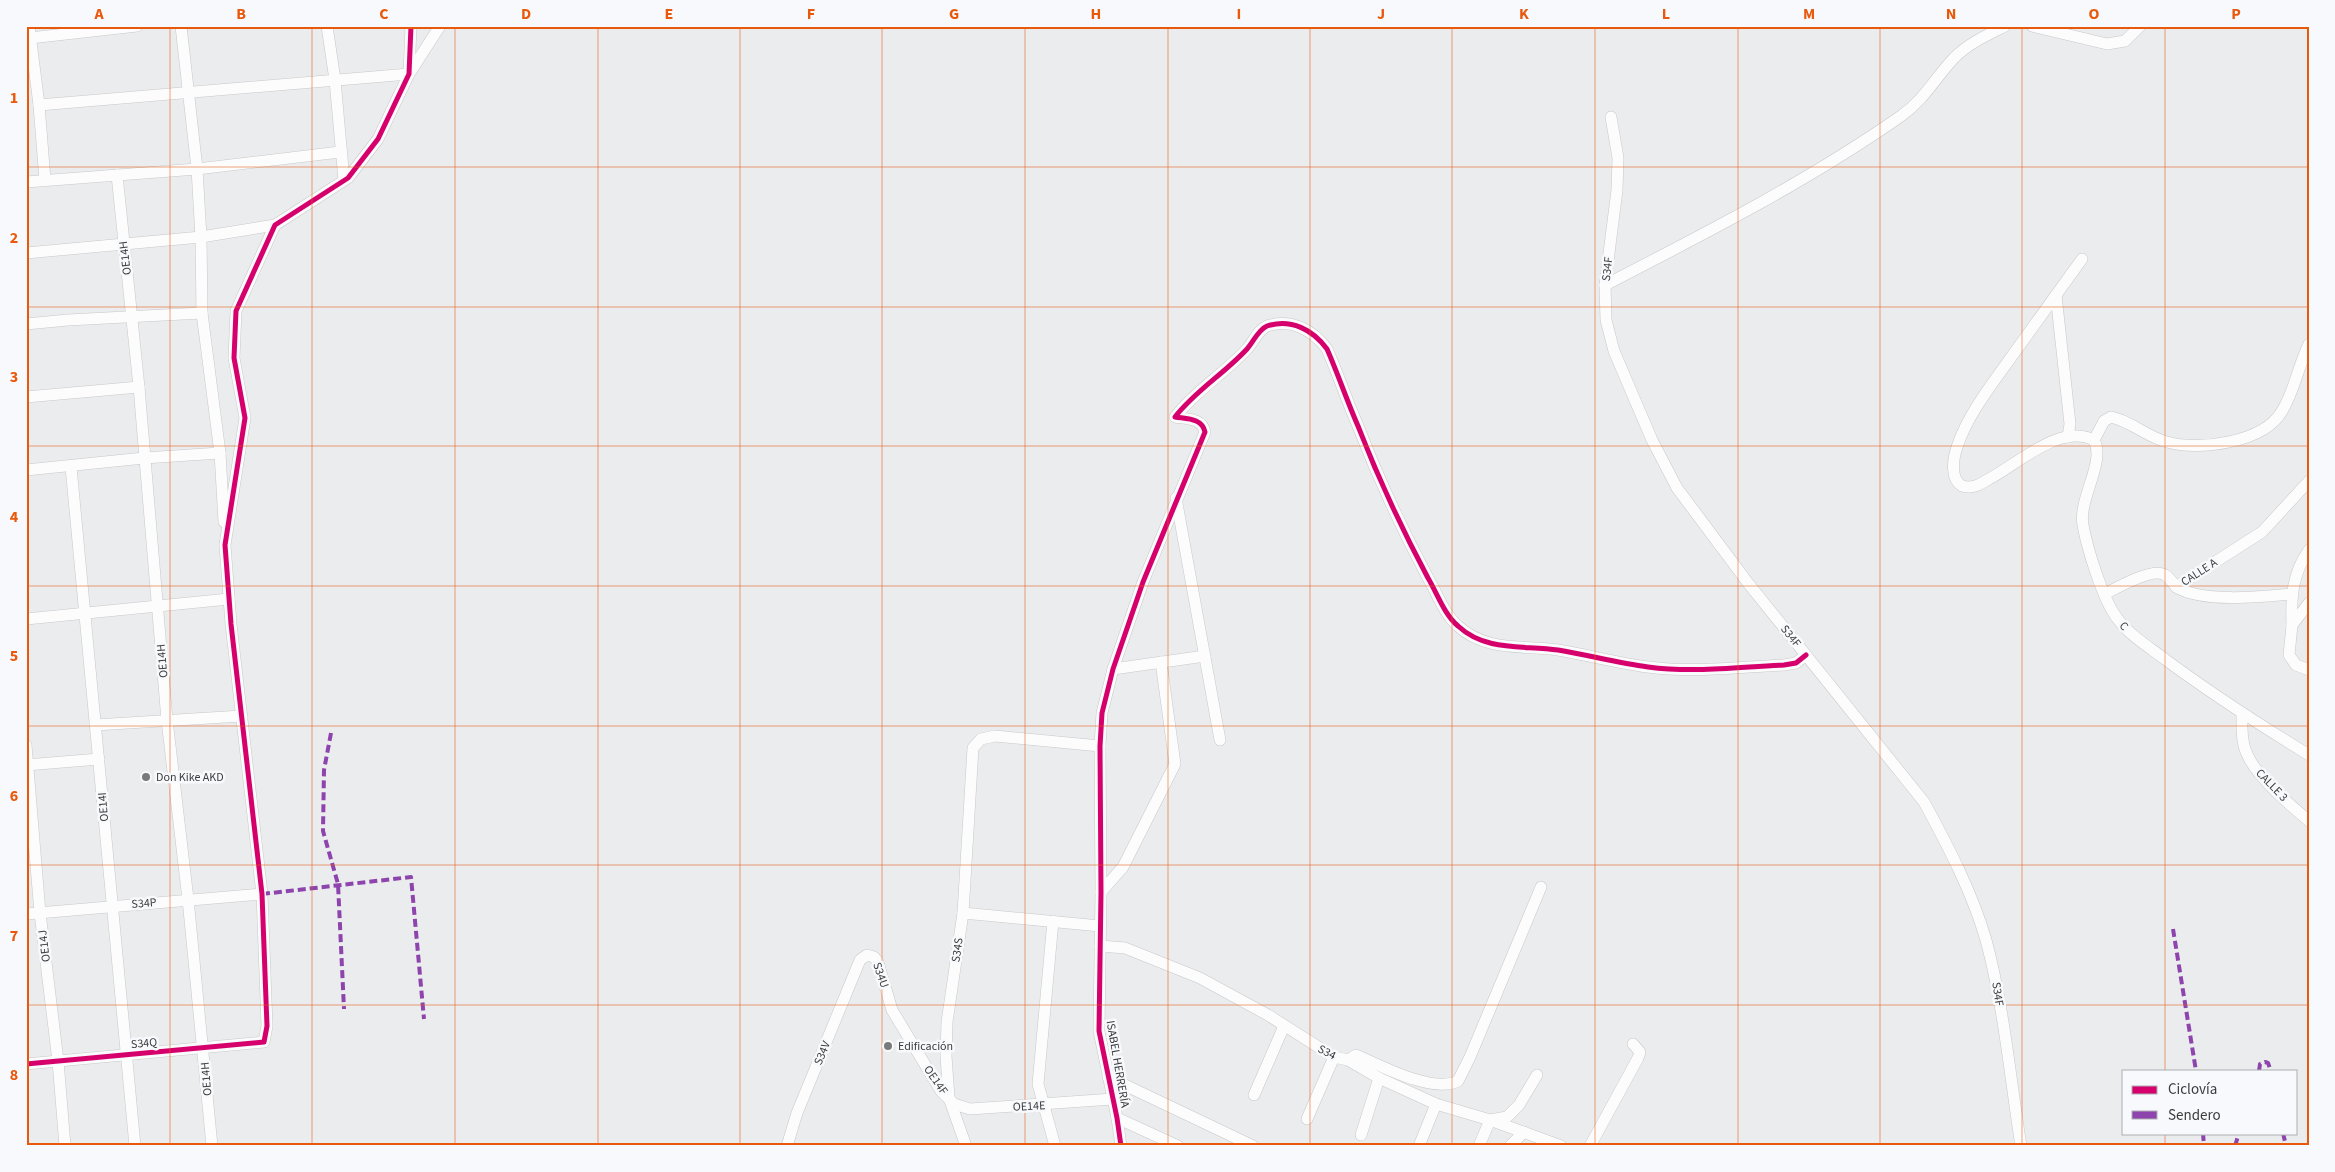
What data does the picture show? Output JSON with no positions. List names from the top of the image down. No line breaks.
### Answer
{"streets":{"street":["OE14H","S34F","CALLE A","C","CALLE 3","OE14I","S34P","OE14J","S34S","S34U","S34Q","S34","S34V","ISABEL HERRERÍA","OE14F","OE14E"]},"crossings":[["OE14H","S34P"],["OE14H","S34Q"],["S34F","ISABEL HERRERÍA"],["C","CALLE 3"],["OE14I","S34P"],["OE14I","S34Q"],["S34P","OE14J"],["S34P","S34Q"],["OE14J","S34Q"],["S34S","ISABEL HERRERÍA"],["S34S","OE14F"],["S34S","OE14E"],["S34U","S34V"],["S34U","OE14F"],["S34","ISABEL HERRERÍA"],["ISABEL HERRERÍA","OE14E"],["OE14F","OE14E"]],"places":["Don Kike AKD","Edificación"],"legend":["Ciclovía","Sendero"],"grid":{"columns":["A","B","C","D","E","F","G","H","I","J","K","L","M","N","O","P"],"rows":["1","2","3","4","5","6","7","8"]}}
